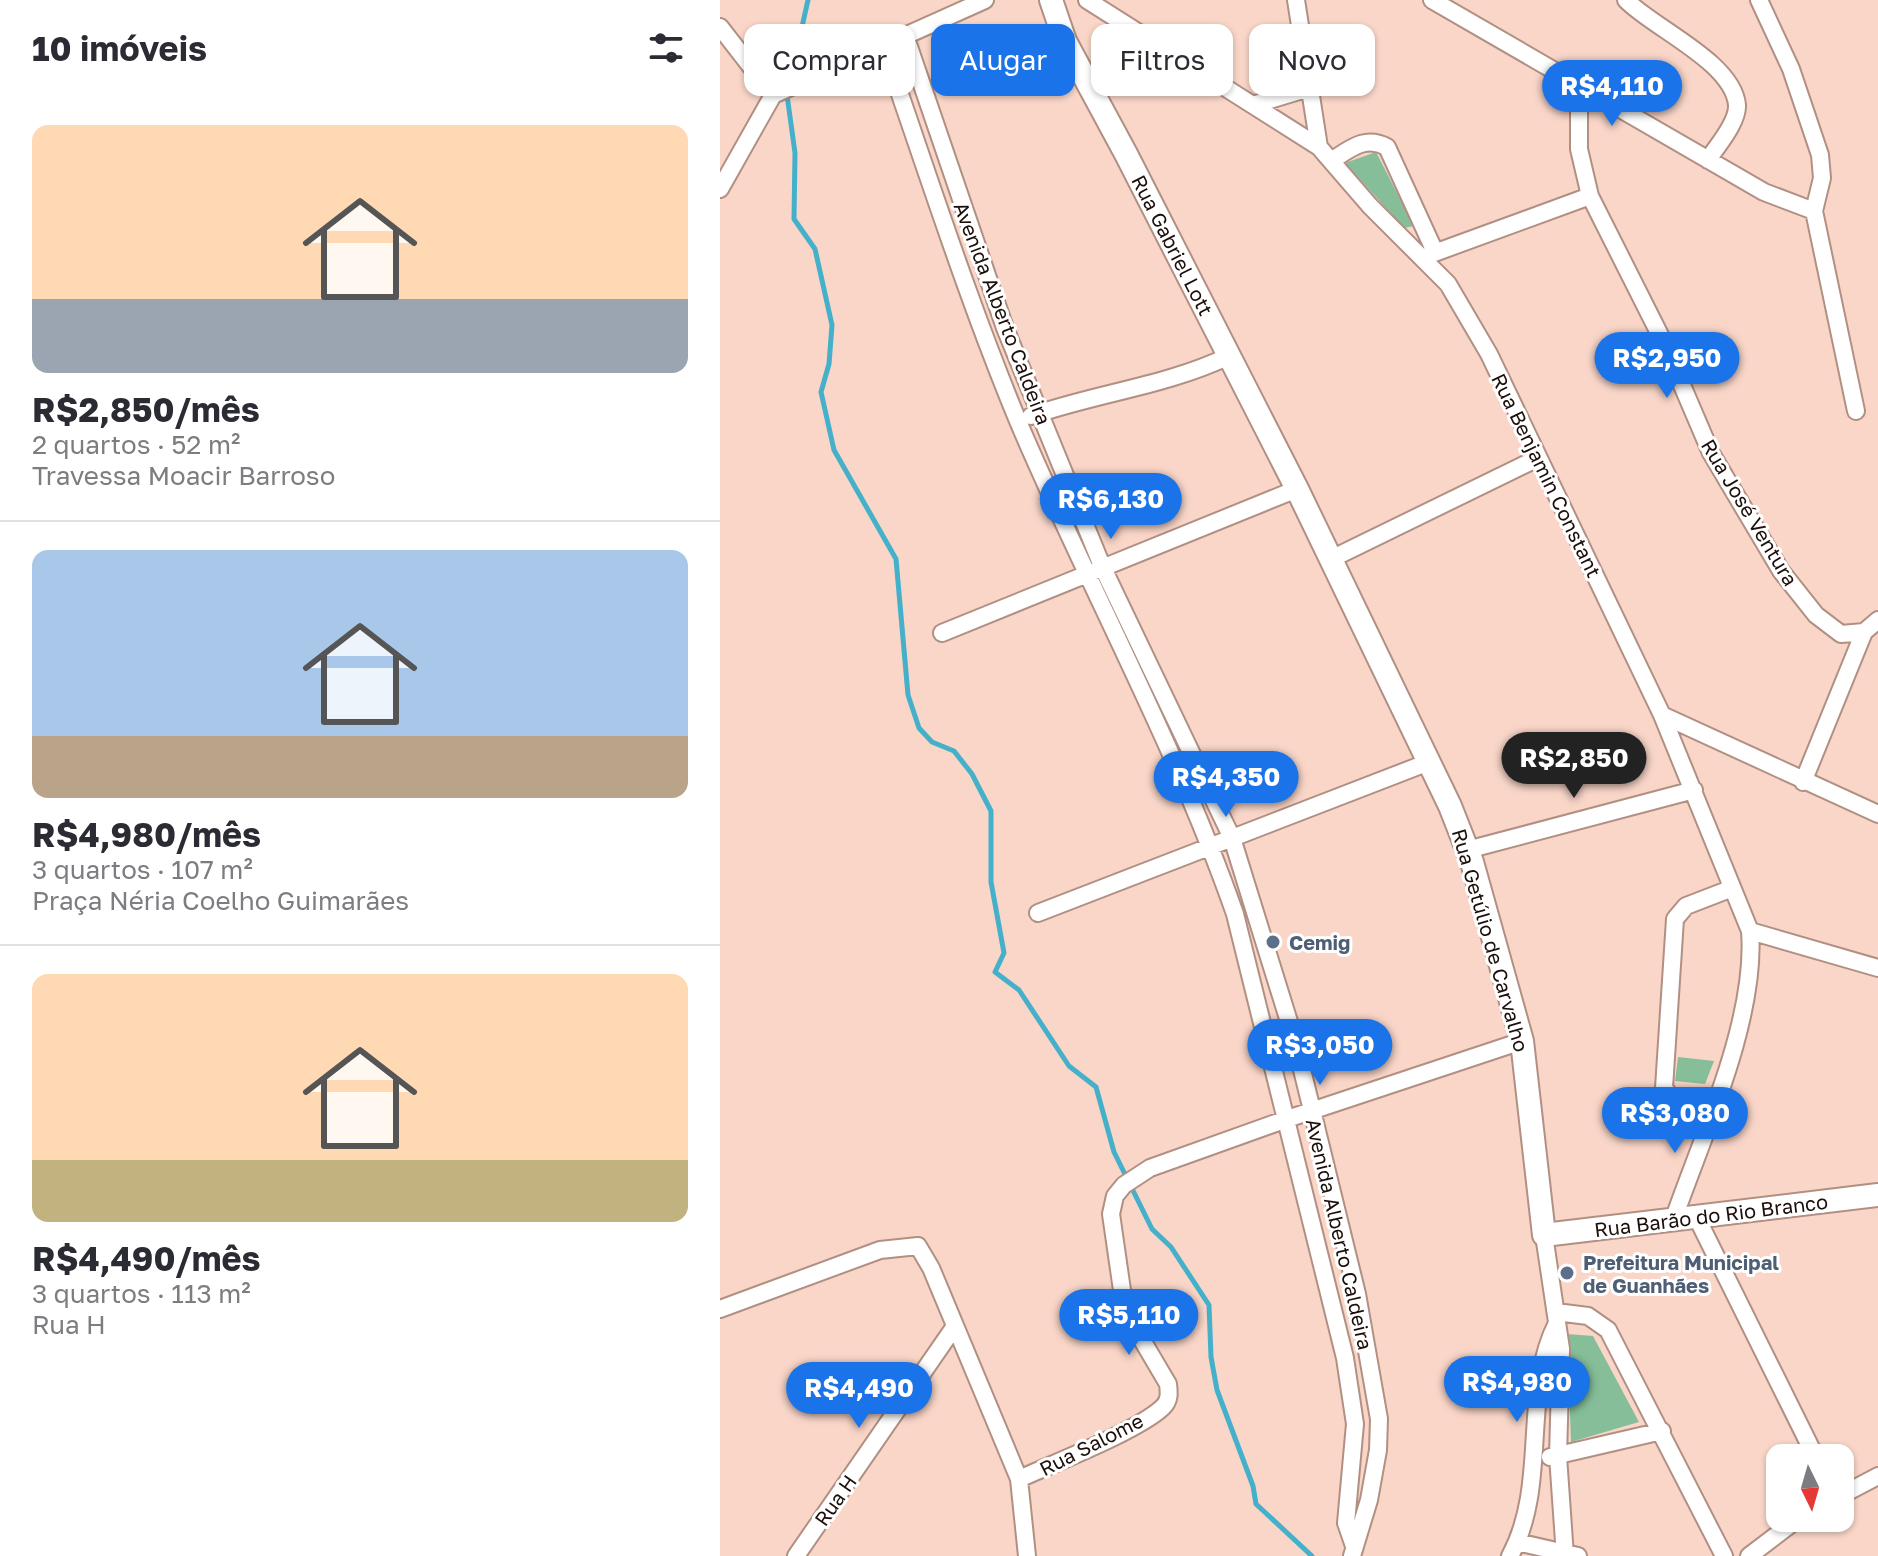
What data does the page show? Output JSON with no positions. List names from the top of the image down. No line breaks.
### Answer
{"streets":{"street":["Rua Gabriel Lott","Avenida Alberto Caldeira","Rua Benjamin Constant","Rua José Ventura","Rua Getúlio de Carvalho","Rua Barão do Rio Branco","Rua Salome","Rua H"]},"crossings":[["Rua Gabriel Lott","Rua Getúlio de Carvalho"],["Avenida Alberto Caldeira","Rua Salome"],["Rua Benjamin Constant","Rua Barão do Rio Branco"],["Rua Getúlio de Carvalho","Rua Barão do Rio Branco"]],"places":["Cemig","Prefeitura Municipal de Guanhães"],"north":"bottom","page":{"heading":"10 imóveis","chip":["Comprar","Alugar","Filtros","Novo"],"price":["R$4,110","R$2,950","R$6,130","R$2,850","R$4,350","R$3,050","R$3,080","R$5,110","R$4,980","R$4,490"],"list":[{"name":"R$2,850/mês","note":"2 quartos · 52 m² · Travessa Moacir Barroso"},{"name":"R$4,980/mês","note":"3 quartos · 107 m² · Praça Néria Coelho Guimarães"},{"name":"R$4,490/mês","note":"3 quartos · 113 m² · Rua H"}]}}
